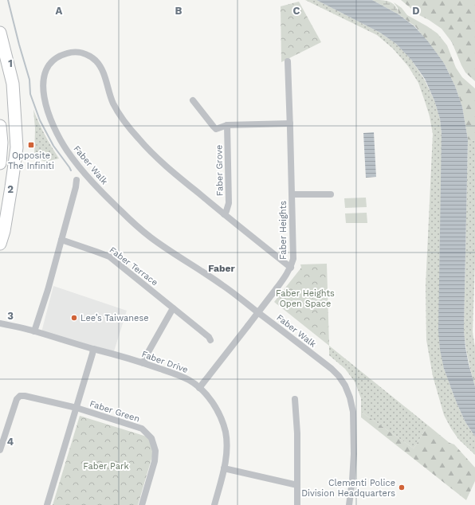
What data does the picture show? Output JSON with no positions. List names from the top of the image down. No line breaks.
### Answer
{"streets":{"street":["Faber Walk","Faber Grove","Faber Heights","Faber Terrace","Faber Drive","Faber Green"]},"crossings":[["Faber Walk","Faber Grove"],["Faber Walk","Faber Heights"],["Faber Heights","Faber Drive"],["Faber Drive","Faber Green"]],"districts":["Faber"],"parks":["Faber Heights Open Space","Faber Park"],"places":{"transit":["Opposite The Infiniti"],"other":["Lee’s Taiwanese","Clementi Police Division Headquarters"]},"grid":{"columns":["A","B","C","D"],"rows":["1","2","3","4"]}}
